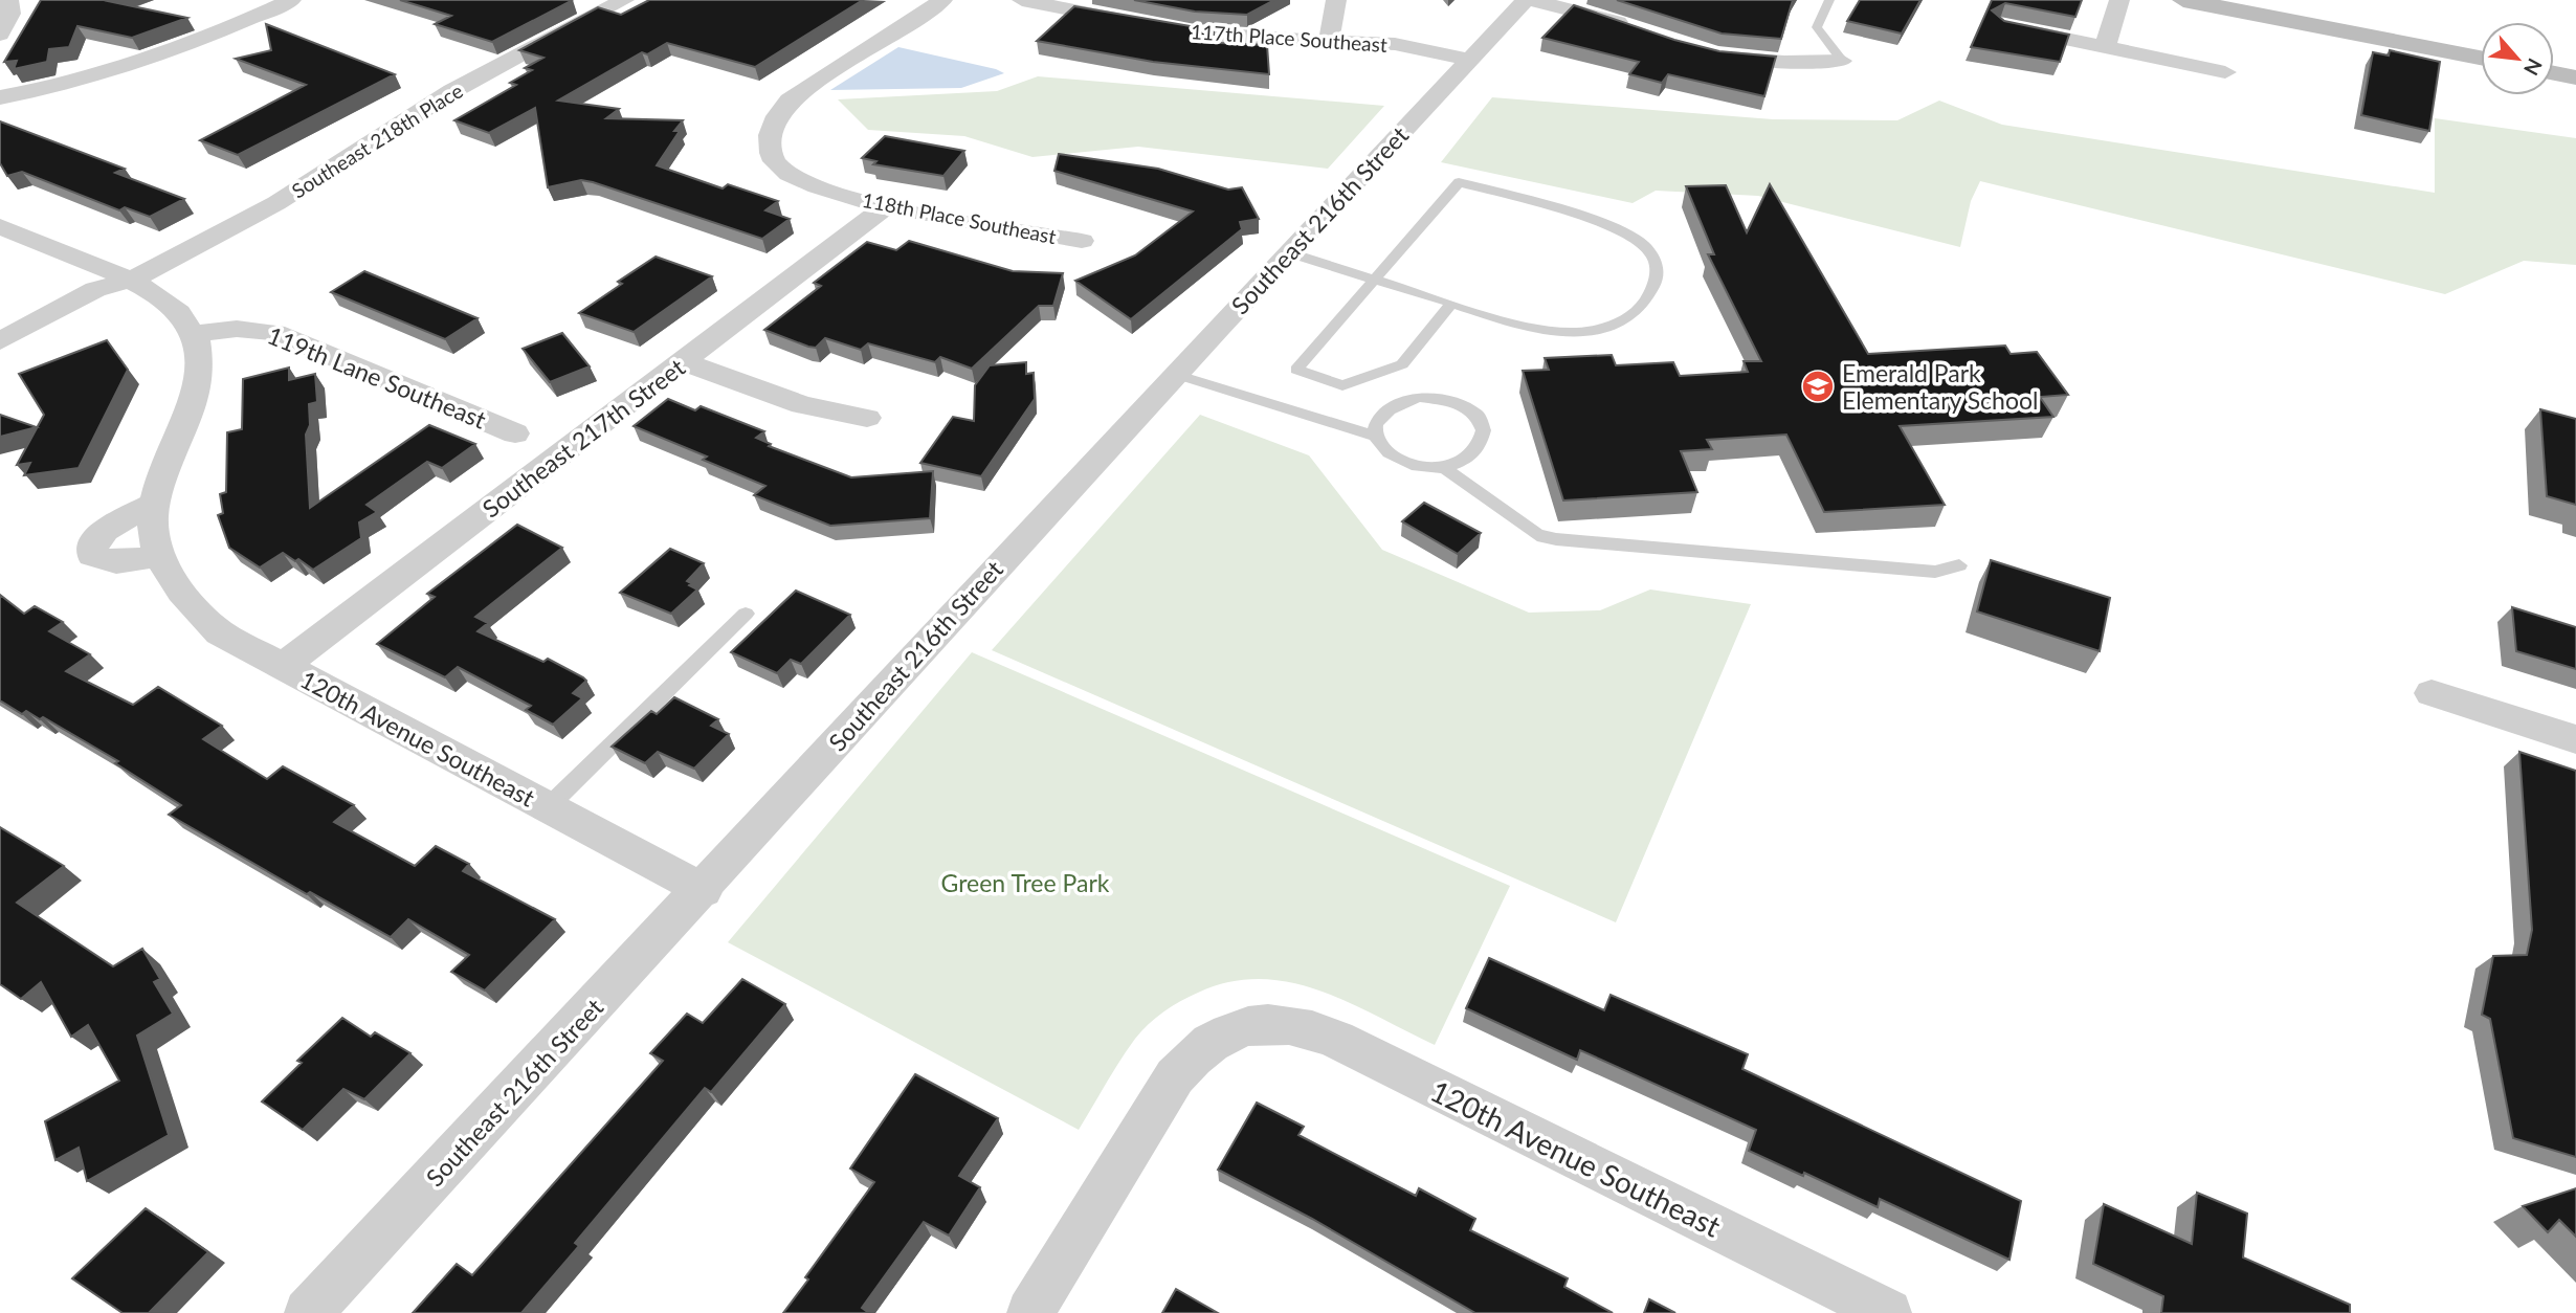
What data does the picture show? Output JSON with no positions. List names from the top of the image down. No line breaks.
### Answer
{"streets":{"street":["117th Place Southeast","Southeast 218th Place","118th Place Southeast","Southeast 216th Street","119th Lane Southeast","Southeast 217th Street","120th Avenue Southeast"]},"crossings":[["117th Place Southeast","Southeast 216th Street"],["Southeast 218th Place","120th Avenue Southeast"],["118th Place Southeast","Southeast 217th Street"],["Southeast 216th Street","120th Avenue Southeast"],["119th Lane Southeast","120th Avenue Southeast"],["Southeast 217th Street","120th Avenue Southeast"]],"parks":["Green Tree Park"],"places":{"school or university":["Emerald Park Elementary School"]},"north":"bottom right"}
